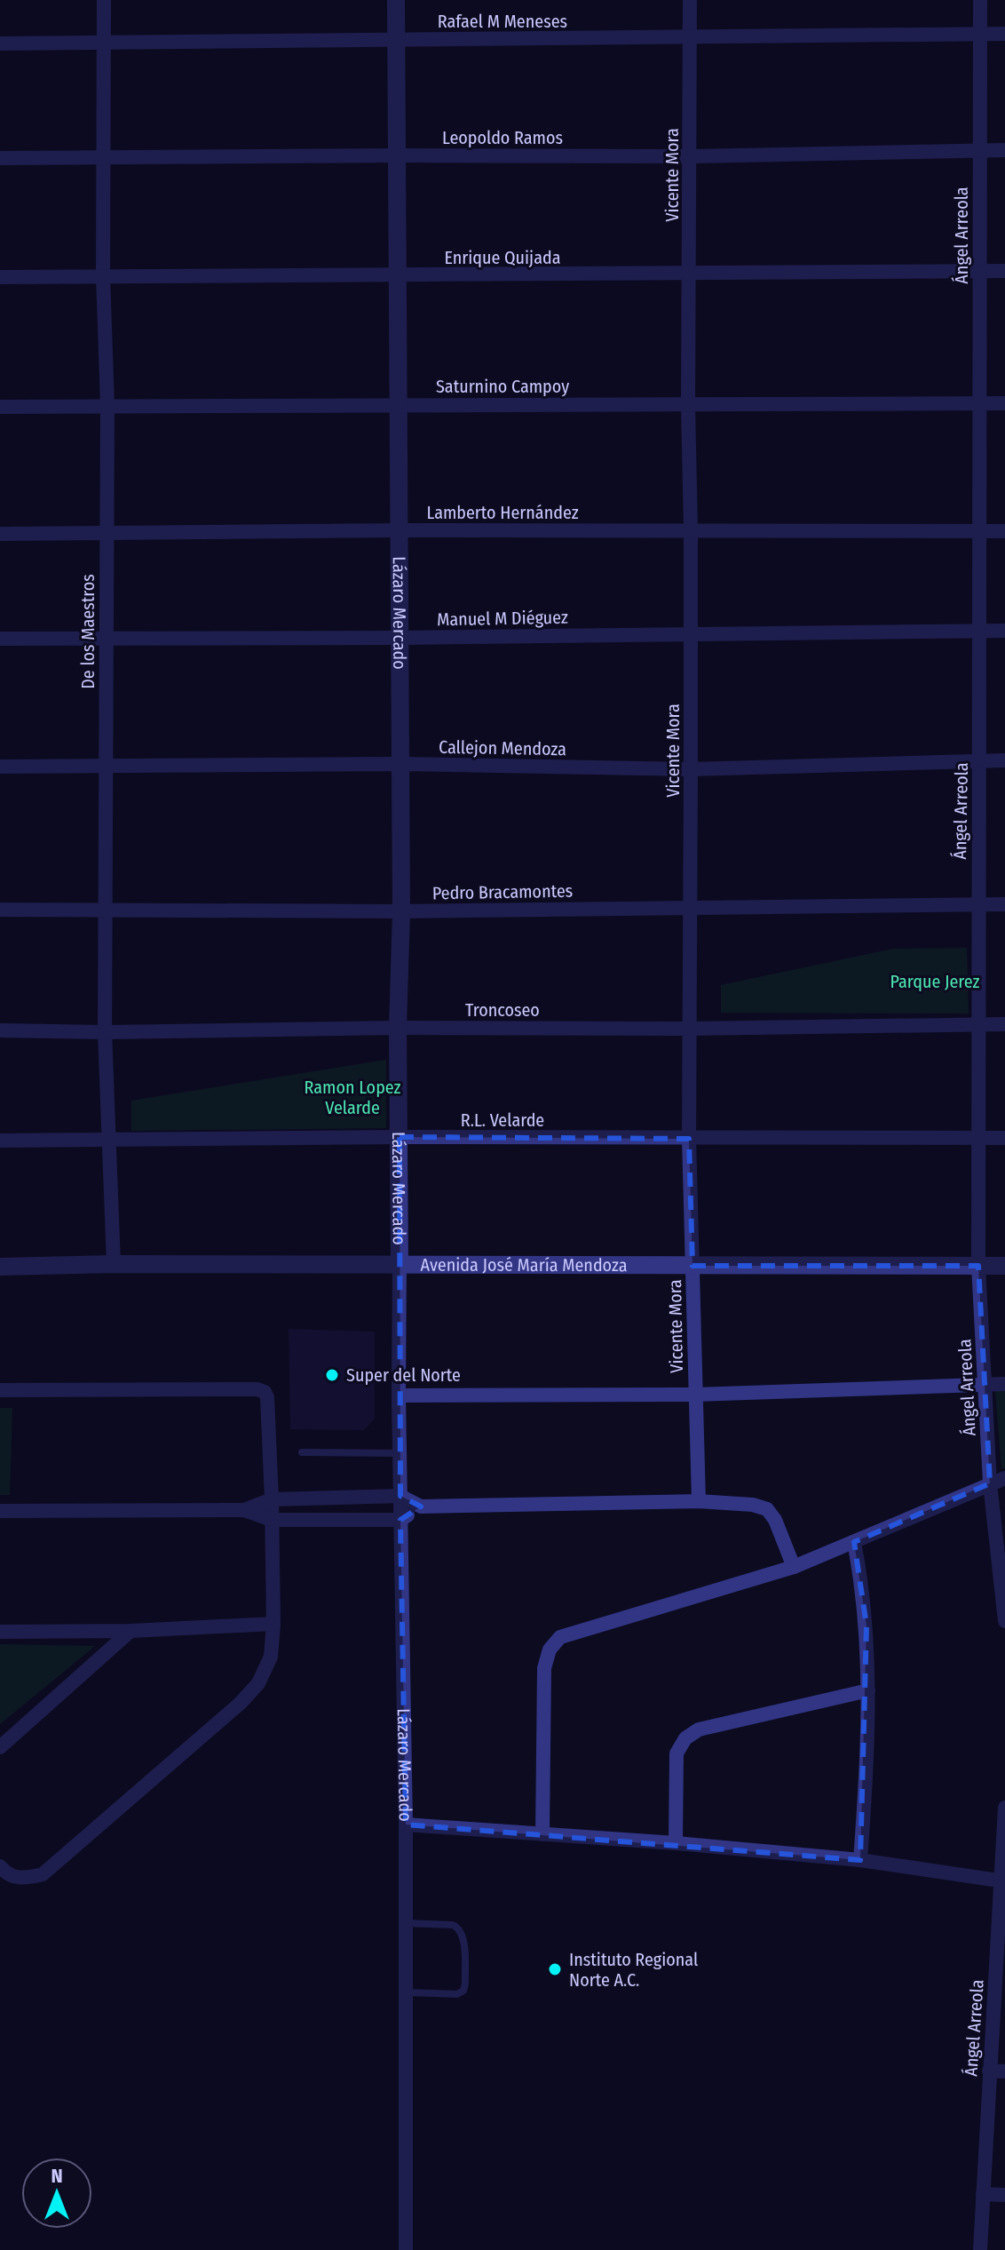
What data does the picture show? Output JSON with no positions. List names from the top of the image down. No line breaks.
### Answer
{"streets":{"street":["Rafael M Meneses","Leopoldo Ramos","Vicente Mora","Ángel Arreola","Enrique Quijada","Saturnino Campoy","Lamberto Hernández","Lázaro Mercado","Manuel M Diéguez","De los Maestros","Callejon Mendoza","Pedro Bracamontes","Troncoseo","R.L. Velarde","Avenida José María Mendoza"]},"crossings":[["Rafael M Meneses","Vicente Mora"],["Rafael M Meneses","Ángel Arreola"],["Rafael M Meneses","Lázaro Mercado"],["Rafael M Meneses","De los Maestros"],["Leopoldo Ramos","Vicente Mora"],["Leopoldo Ramos","Ángel Arreola"],["Leopoldo Ramos","Lázaro Mercado"],["Leopoldo Ramos","De los Maestros"],["Vicente Mora","Enrique Quijada"],["Vicente Mora","Saturnino Campoy"],["Vicente Mora","Lamberto Hernández"],["Vicente Mora","Manuel M Diéguez"],["Vicente Mora","Callejon Mendoza"],["Vicente Mora","Pedro Bracamontes"],["Vicente Mora","Troncoseo"],["Vicente Mora","R.L. Velarde"],["Vicente Mora","Avenida José María Mendoza"],["Ángel Arreola","Enrique Quijada"],["Ángel Arreola","Saturnino Campoy"],["Ángel Arreola","Lamberto Hernández"],["Ángel Arreola","Manuel M Diéguez"],["Ángel Arreola","Callejon Mendoza"],["Ángel Arreola","Pedro Bracamontes"],["Ángel Arreola","Troncoseo"],["Ángel Arreola","R.L. Velarde"],["Ángel Arreola","Avenida José María Mendoza"],["Enrique Quijada","Lázaro Mercado"],["Enrique Quijada","De los Maestros"],["Saturnino Campoy","Lázaro Mercado"],["Saturnino Campoy","De los Maestros"],["Lamberto Hernández","Lázaro Mercado"],["Lamberto Hernández","De los Maestros"],["Lázaro Mercado","Manuel M Diéguez"],["Lázaro Mercado","Callejon Mendoza"],["Lázaro Mercado","Pedro Bracamontes"],["Lázaro Mercado","Troncoseo"],["Lázaro Mercado","R.L. Velarde"],["Lázaro Mercado","Avenida José María Mendoza"],["Manuel M Diéguez","De los Maestros"],["De los Maestros","Callejon Mendoza"],["De los Maestros","Pedro Bracamontes"],["De los Maestros","Troncoseo"],["De los Maestros","R.L. Velarde"],["De los Maestros","Avenida José María Mendoza"]],"parks":["Parque Jerez","Ramon Lopez Velarde"],"places":["Super del Norte","Instituto Regional Norte A.C."],"north":"top"}
